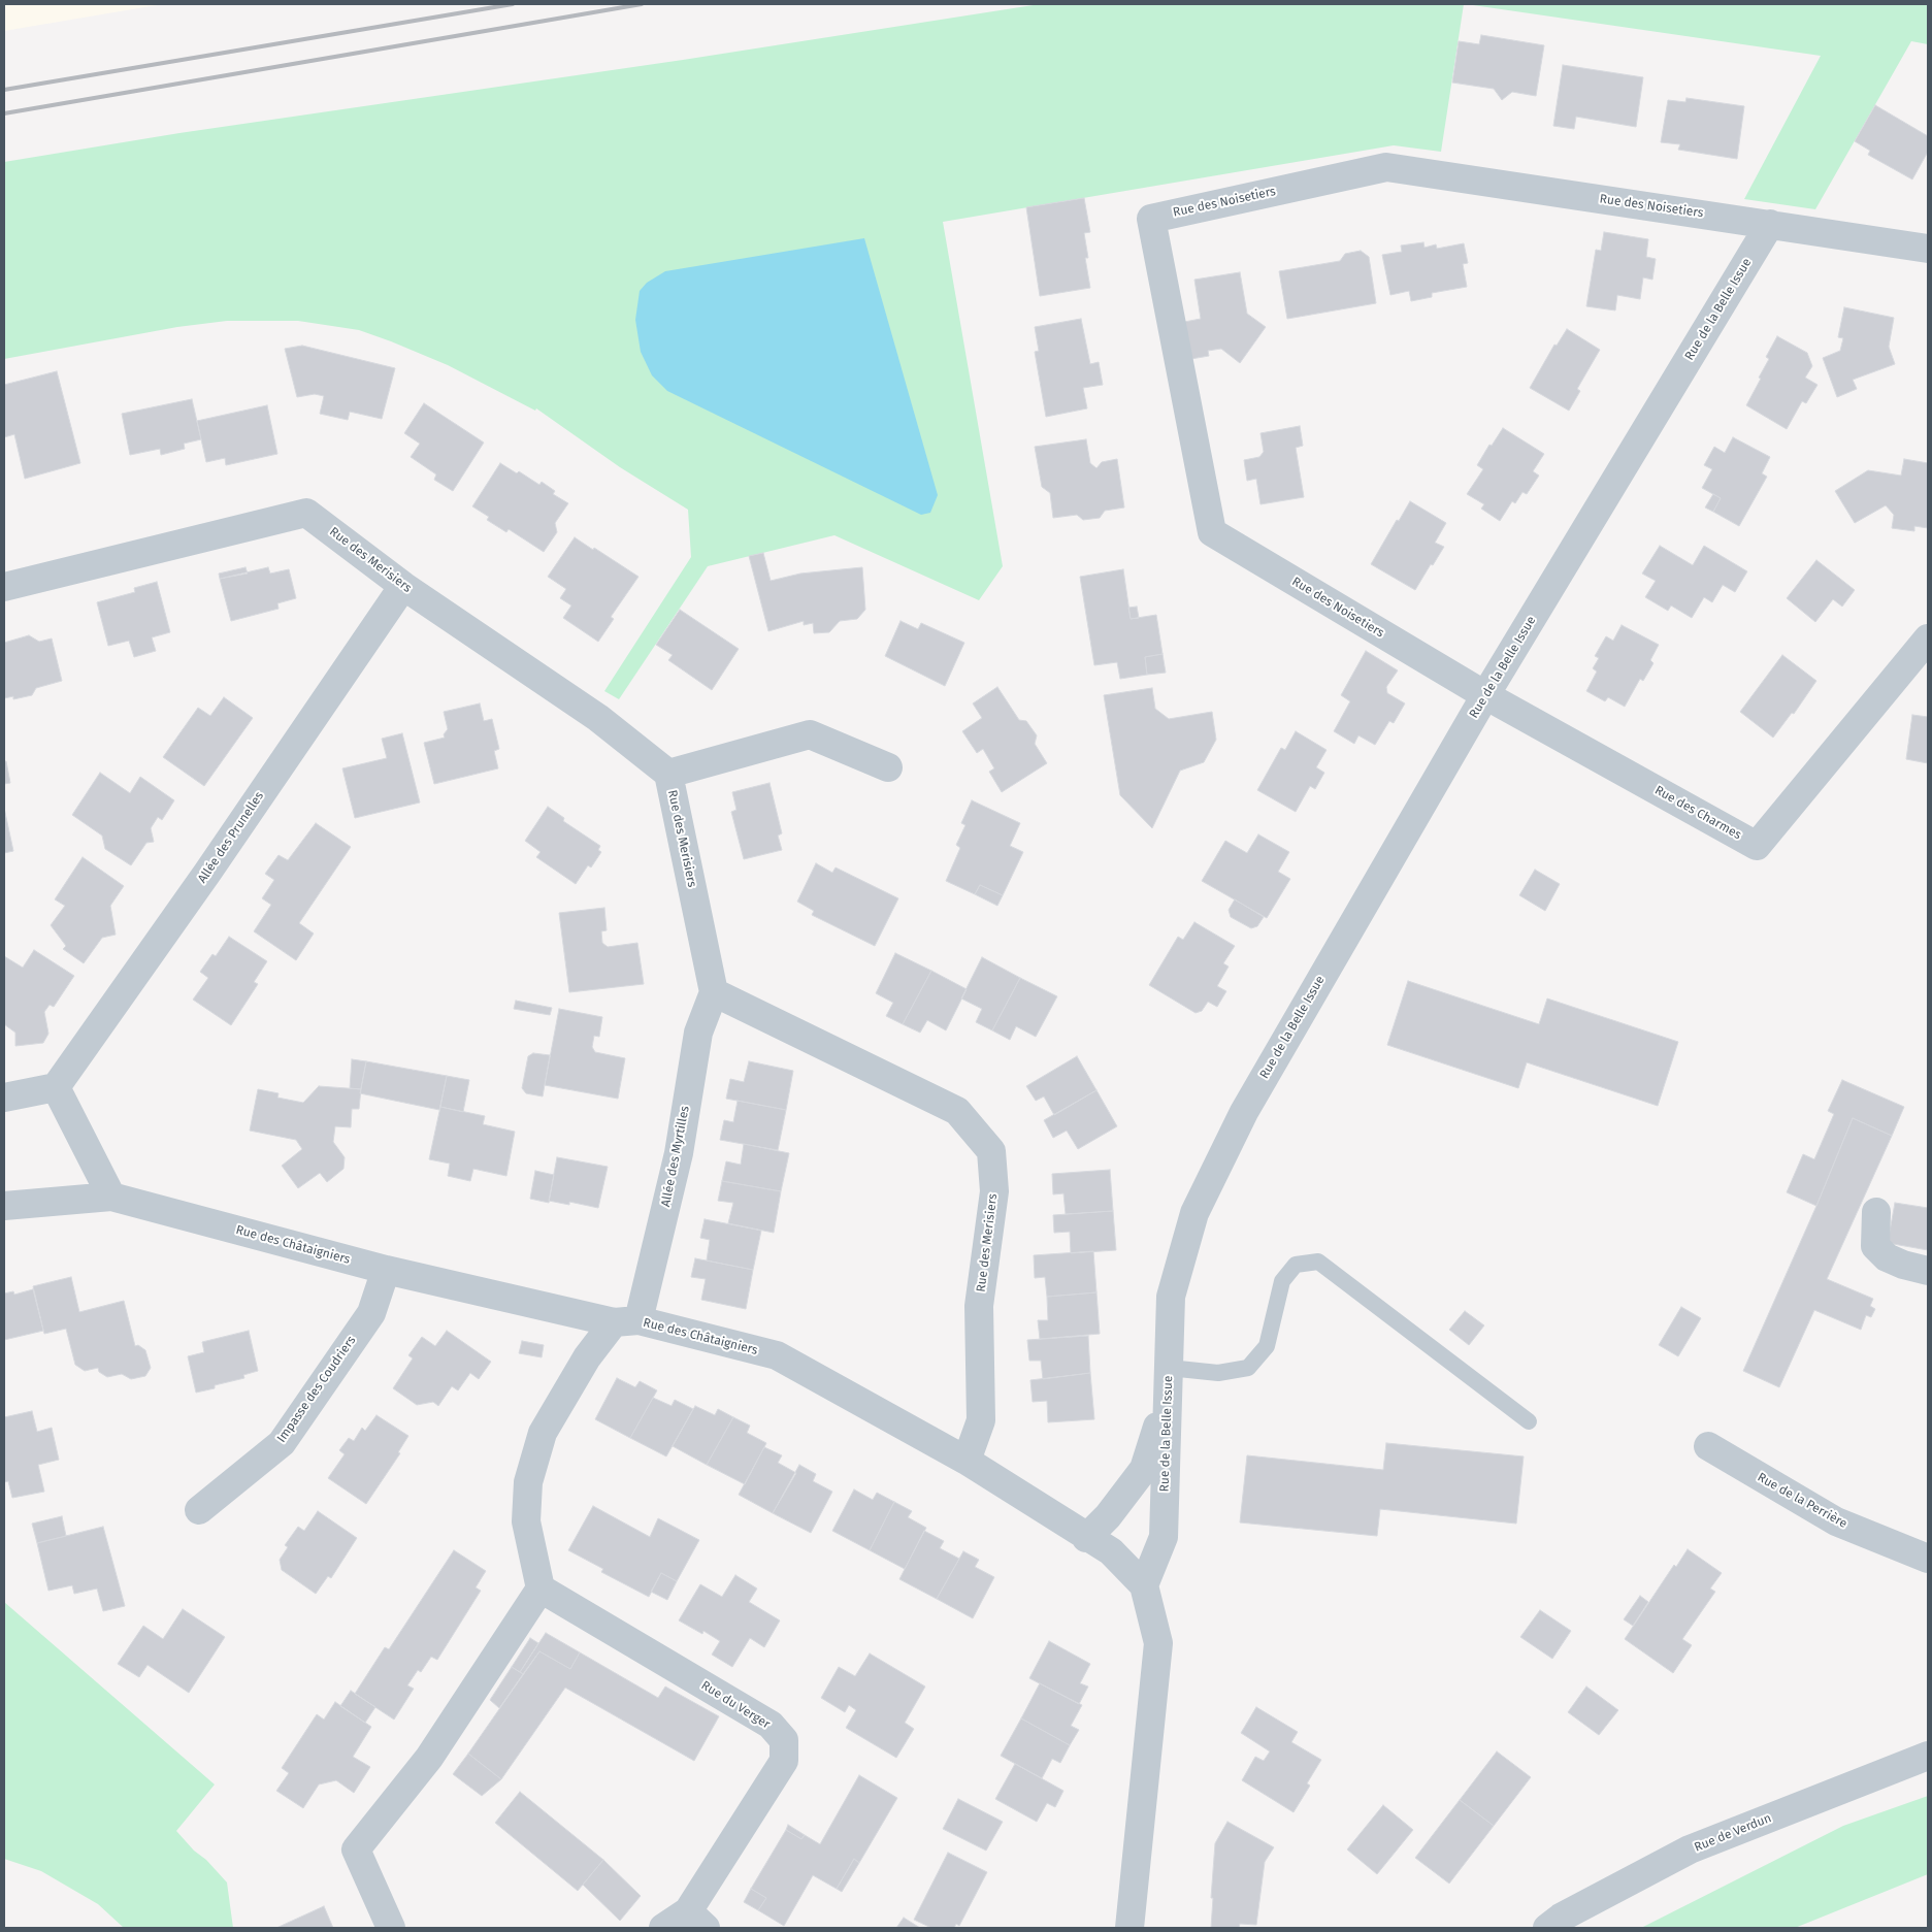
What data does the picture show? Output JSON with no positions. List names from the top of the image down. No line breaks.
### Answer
{"streets":{"street":["Rue des Noisetiers","Rue de la Belle Issue","Rue des Merisiers","Rue des Charmes","Allée des Prunelles","Allée des Myrtilles","Rue des Châtaigniers","Impasse des Coudriers","Rue de la Perrière","Rue du Verger","Rue de Verdun"]},"crossings":[["Rue des Noisetiers","Rue de la Belle Issue"],["Rue des Noisetiers","Rue des Charmes"],["Rue de la Belle Issue","Rue des Charmes"],["Rue de la Belle Issue","Rue des Châtaigniers"],["Rue des Merisiers","Allée des Prunelles"],["Rue des Merisiers","Allée des Myrtilles"],["Rue des Merisiers","Rue des Châtaigniers"],["Allée des Myrtilles","Rue des Châtaigniers"],["Rue des Châtaigniers","Impasse des Coudriers"]]}
